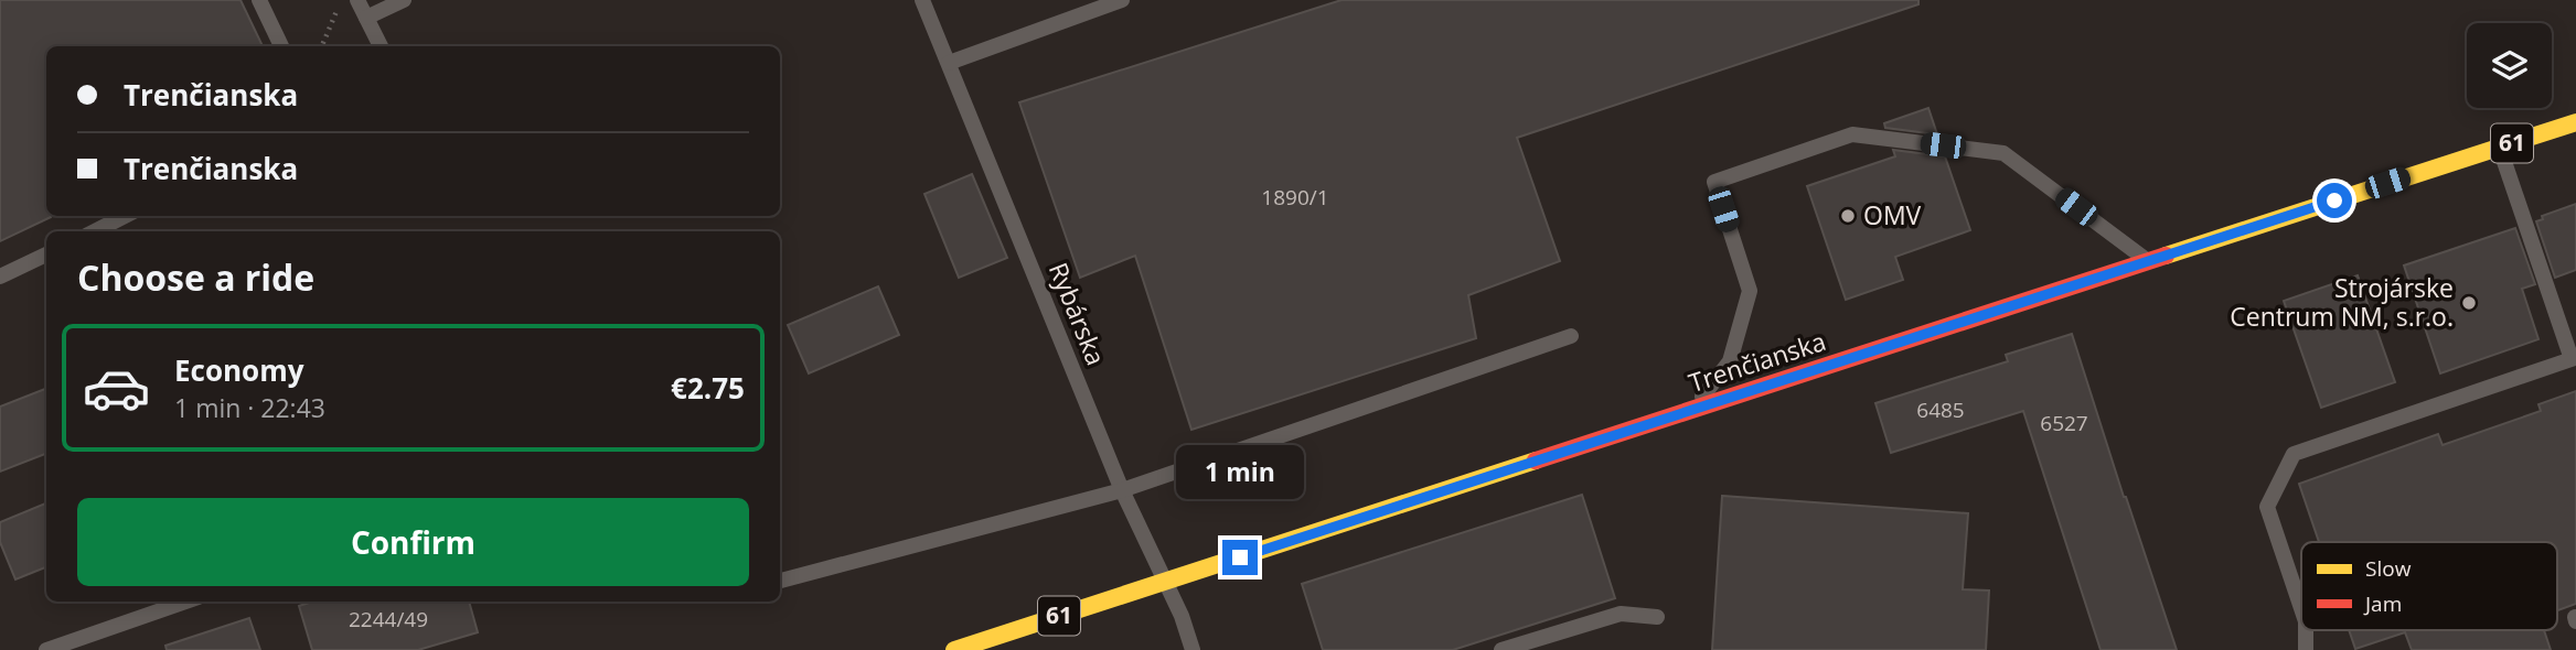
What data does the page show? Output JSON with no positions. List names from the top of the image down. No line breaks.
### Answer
{"streets":{"main road":["61","Trenčianska"],"lane":["Rybárska"]},"crossings":[["Rybárska","Trenčianska"]],"places":["OMV","Strojárske Centrum NM, s.r.o."],"house_numbers":["1890/1","6485","6527","2244/49"],"legend":["Slow","Jam"],"page":{"banner":["Trenčianska","Trenčianska"],"heading":"Choose a ride","list":[{"name":"Economy","note":"1 min · 22:43","value":"€2.75"}],"bubble":"1 min","buttons":"Confirm"}}
